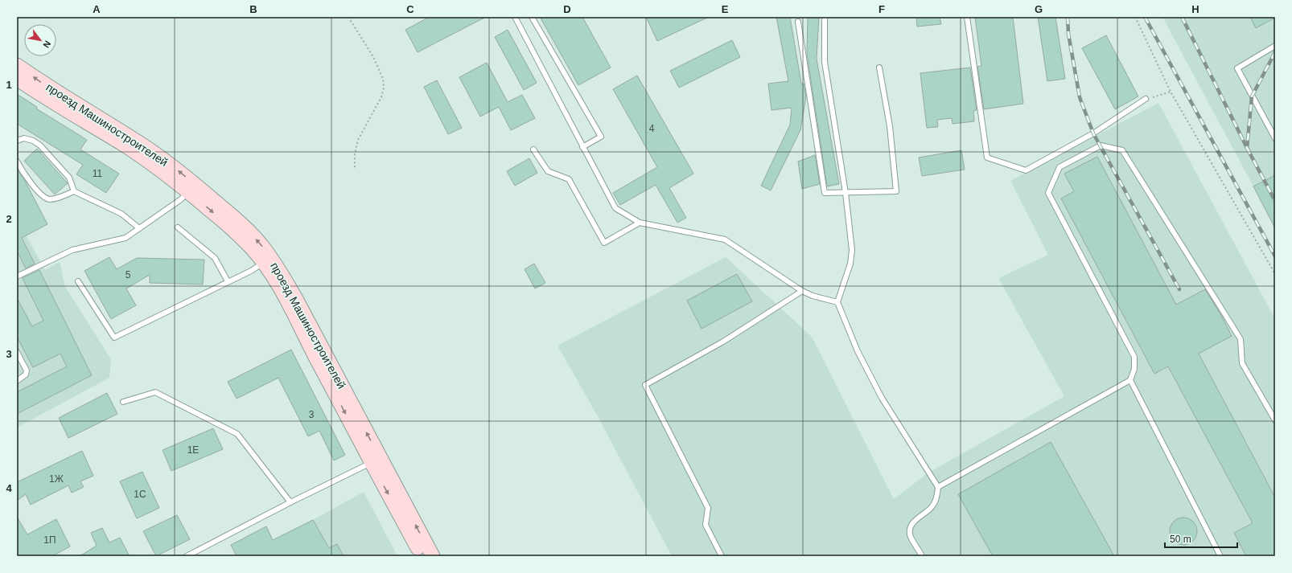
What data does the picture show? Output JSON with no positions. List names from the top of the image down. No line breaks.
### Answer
{"streets":{"main road":["проезд Машиностроителей"]},"house_numbers":["4","11","5","3","1Е","1Ж","1С","1П"],"scale_bar":"50 m","north":"bottom right","grid":{"columns":["A","B","C","D","E","F","G","H"],"rows":["1","2","3","4"]}}
